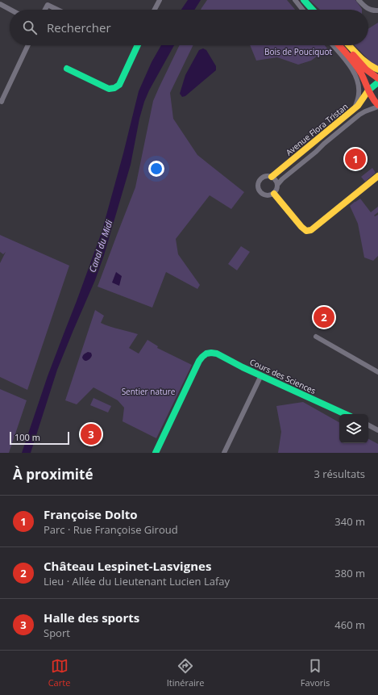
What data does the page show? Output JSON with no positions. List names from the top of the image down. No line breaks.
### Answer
{"streets":{"street":["Avenue Flora Tristan","Cours des Sciences"]},"water":["Canal du Midi"],"parks":["Bois de Pouciquot","Sentier nature"],"scale_bar":"100 m","page":{"search":"Rechercher","pins":["1","2","3"],"scale":"100 m","heading":["À proximité","3 résultats"],"list":[{"mark":"1","name":"Françoise Dolto","note":"Parc · Rue Françoise Giroud","value":"340 m"},{"mark":"2","name":"Château Lespinet-Lasvignes","note":"Lieu · Allée du Lieutenant Lucien Lafay","value":"380 m"},{"mark":"3","name":"Halle des sports","note":"Sport","value":"460 m"}],"nav":["Carte","Itinéraire","Favoris"]}}
